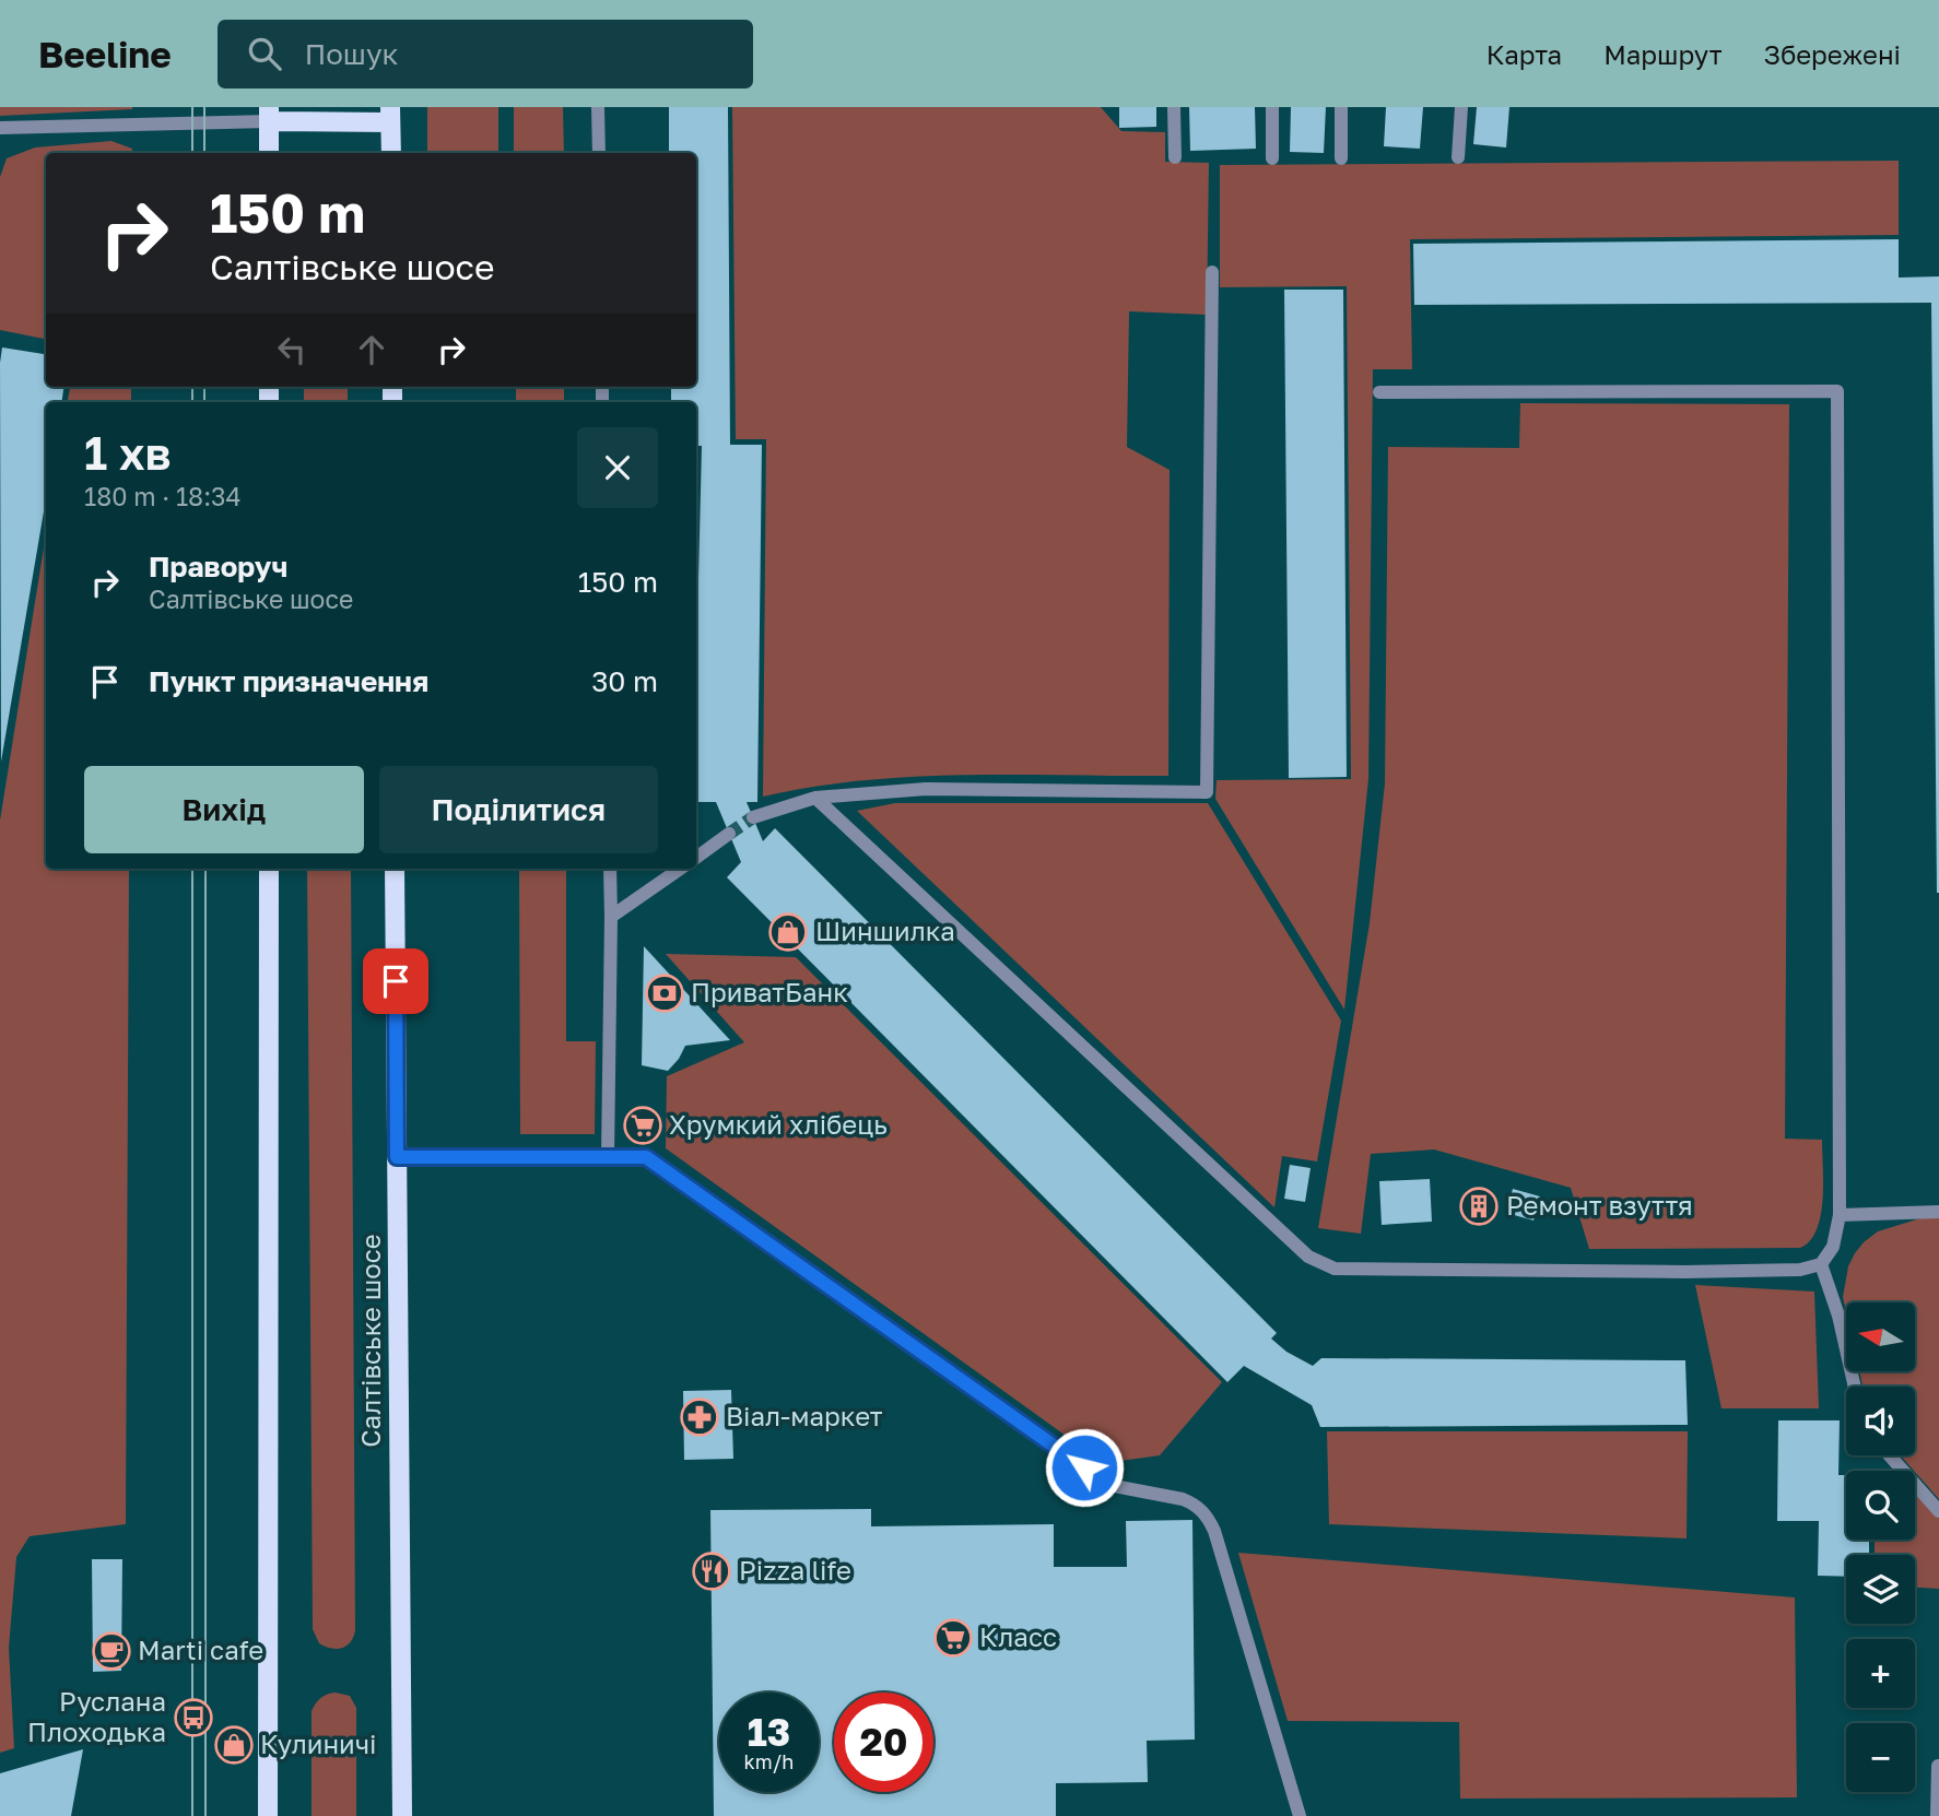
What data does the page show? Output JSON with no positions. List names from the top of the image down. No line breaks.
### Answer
{"streets":{"main road":["Салтівське шосе"]},"places":{"shop":["Шиншилка","Кулиничі"],"bank":["ПриватБанк"],"supermarket":["Хрумкий хлібець","Класс"],"building":["Ремонт взуття"],"pharmacy":["Віал-маркет"],"restaurant":["Pizza life"],"cafe":["Marti cafe"],"bus stop":["Руслана Плоходька"]},"north":"left","page":{"header":"Beeline","search":"Пошук","nav":["Карта","Маршрут","Збережені"],"turn":["150 m","Салтівське шосе"],"heading":["1 хв","180 m · 18:34"],"list":[{"name":"Праворуч","note":"Салтівське шосе","value":"150 m"},{"name":"Пункт призначення","value":"30 m"}],"buttons":["Вихід","Поділитися"],"map_buttons":["+","−"],"speed":"13 km/h","limit":"20"}}
